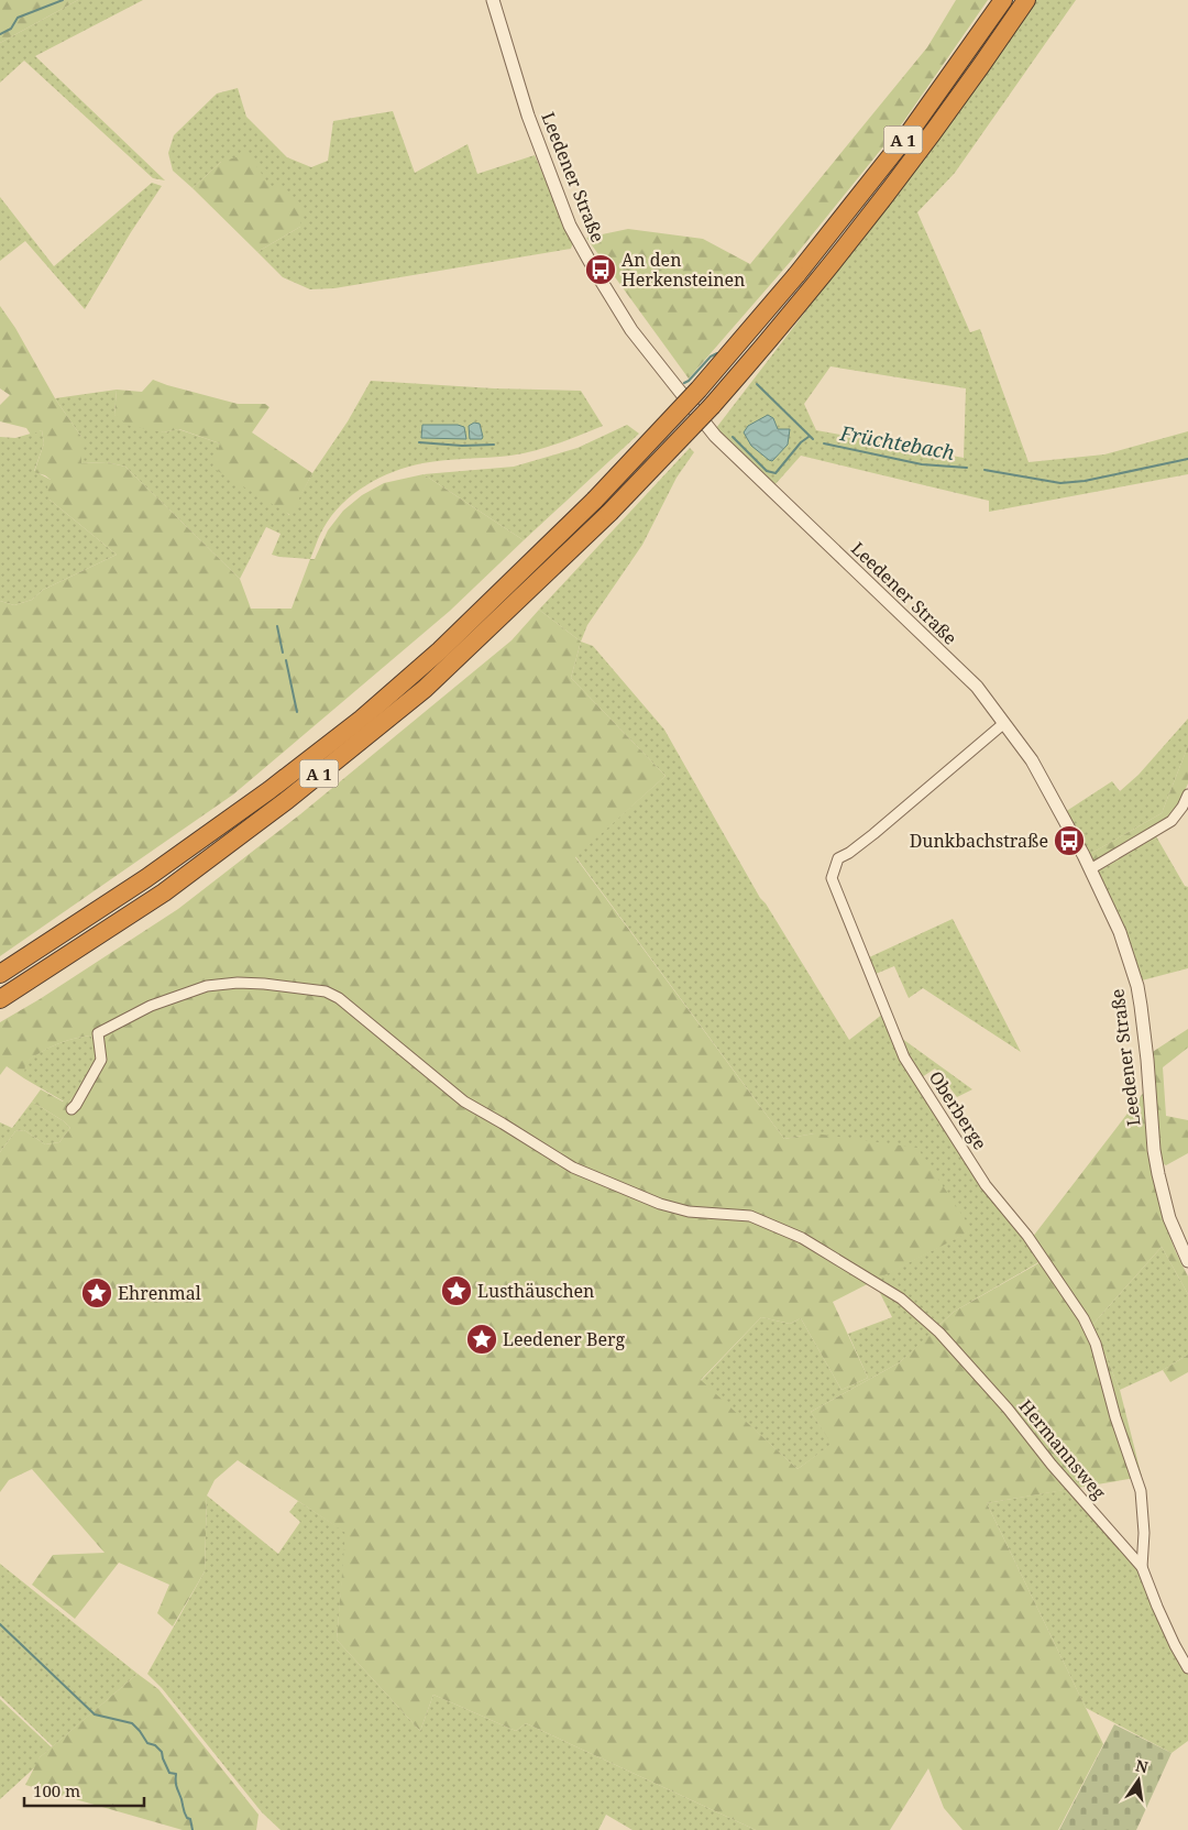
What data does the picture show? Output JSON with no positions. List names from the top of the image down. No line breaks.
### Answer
{"streets":{"highway":["A 1"],"street":["Leedener Straße","Oberberge","Hermannsweg"]},"crossings":[["Leedener Straße","Oberberge"],["Oberberge","Hermannsweg"]],"water":["Früchtebach"],"places":{"bus stop":["An den Herkensteinen","Dunkbachstraße"],"place":["Lusthäuschen","Ehrenmal","Leedener Berg"]},"scale_bar":"100 m","north":"top"}
